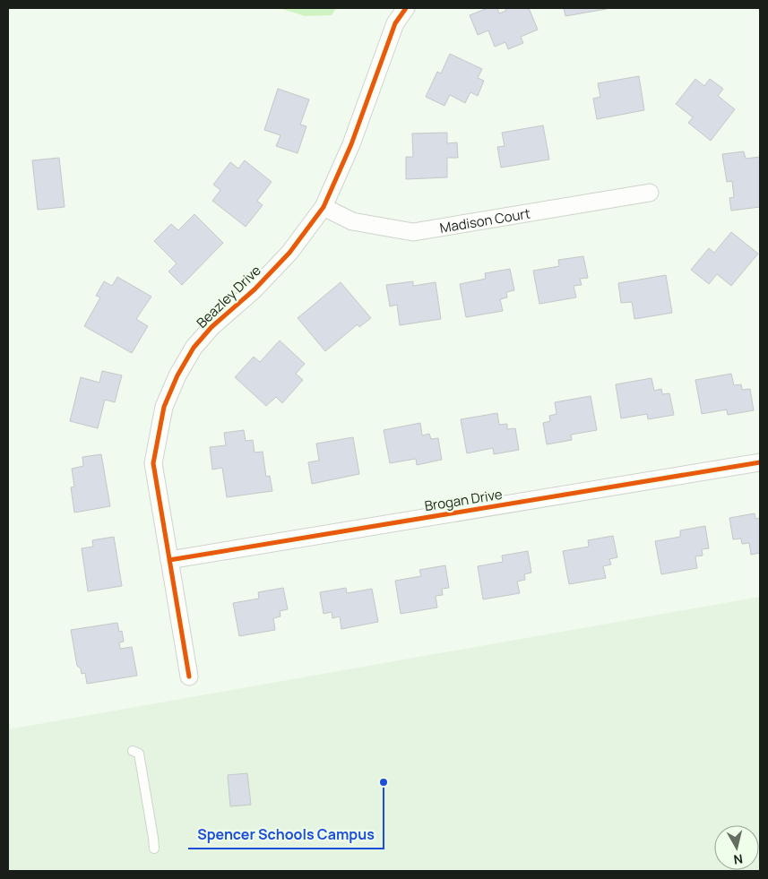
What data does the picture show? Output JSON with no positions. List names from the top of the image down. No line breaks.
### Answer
{"streets":{"street":["Madison Court","Beazley Drive","Brogan Drive"]},"crossings":[["Madison Court","Beazley Drive"],["Beazley Drive","Brogan Drive"]],"places":["Spencer Schools Campus"],"north":"bottom"}
